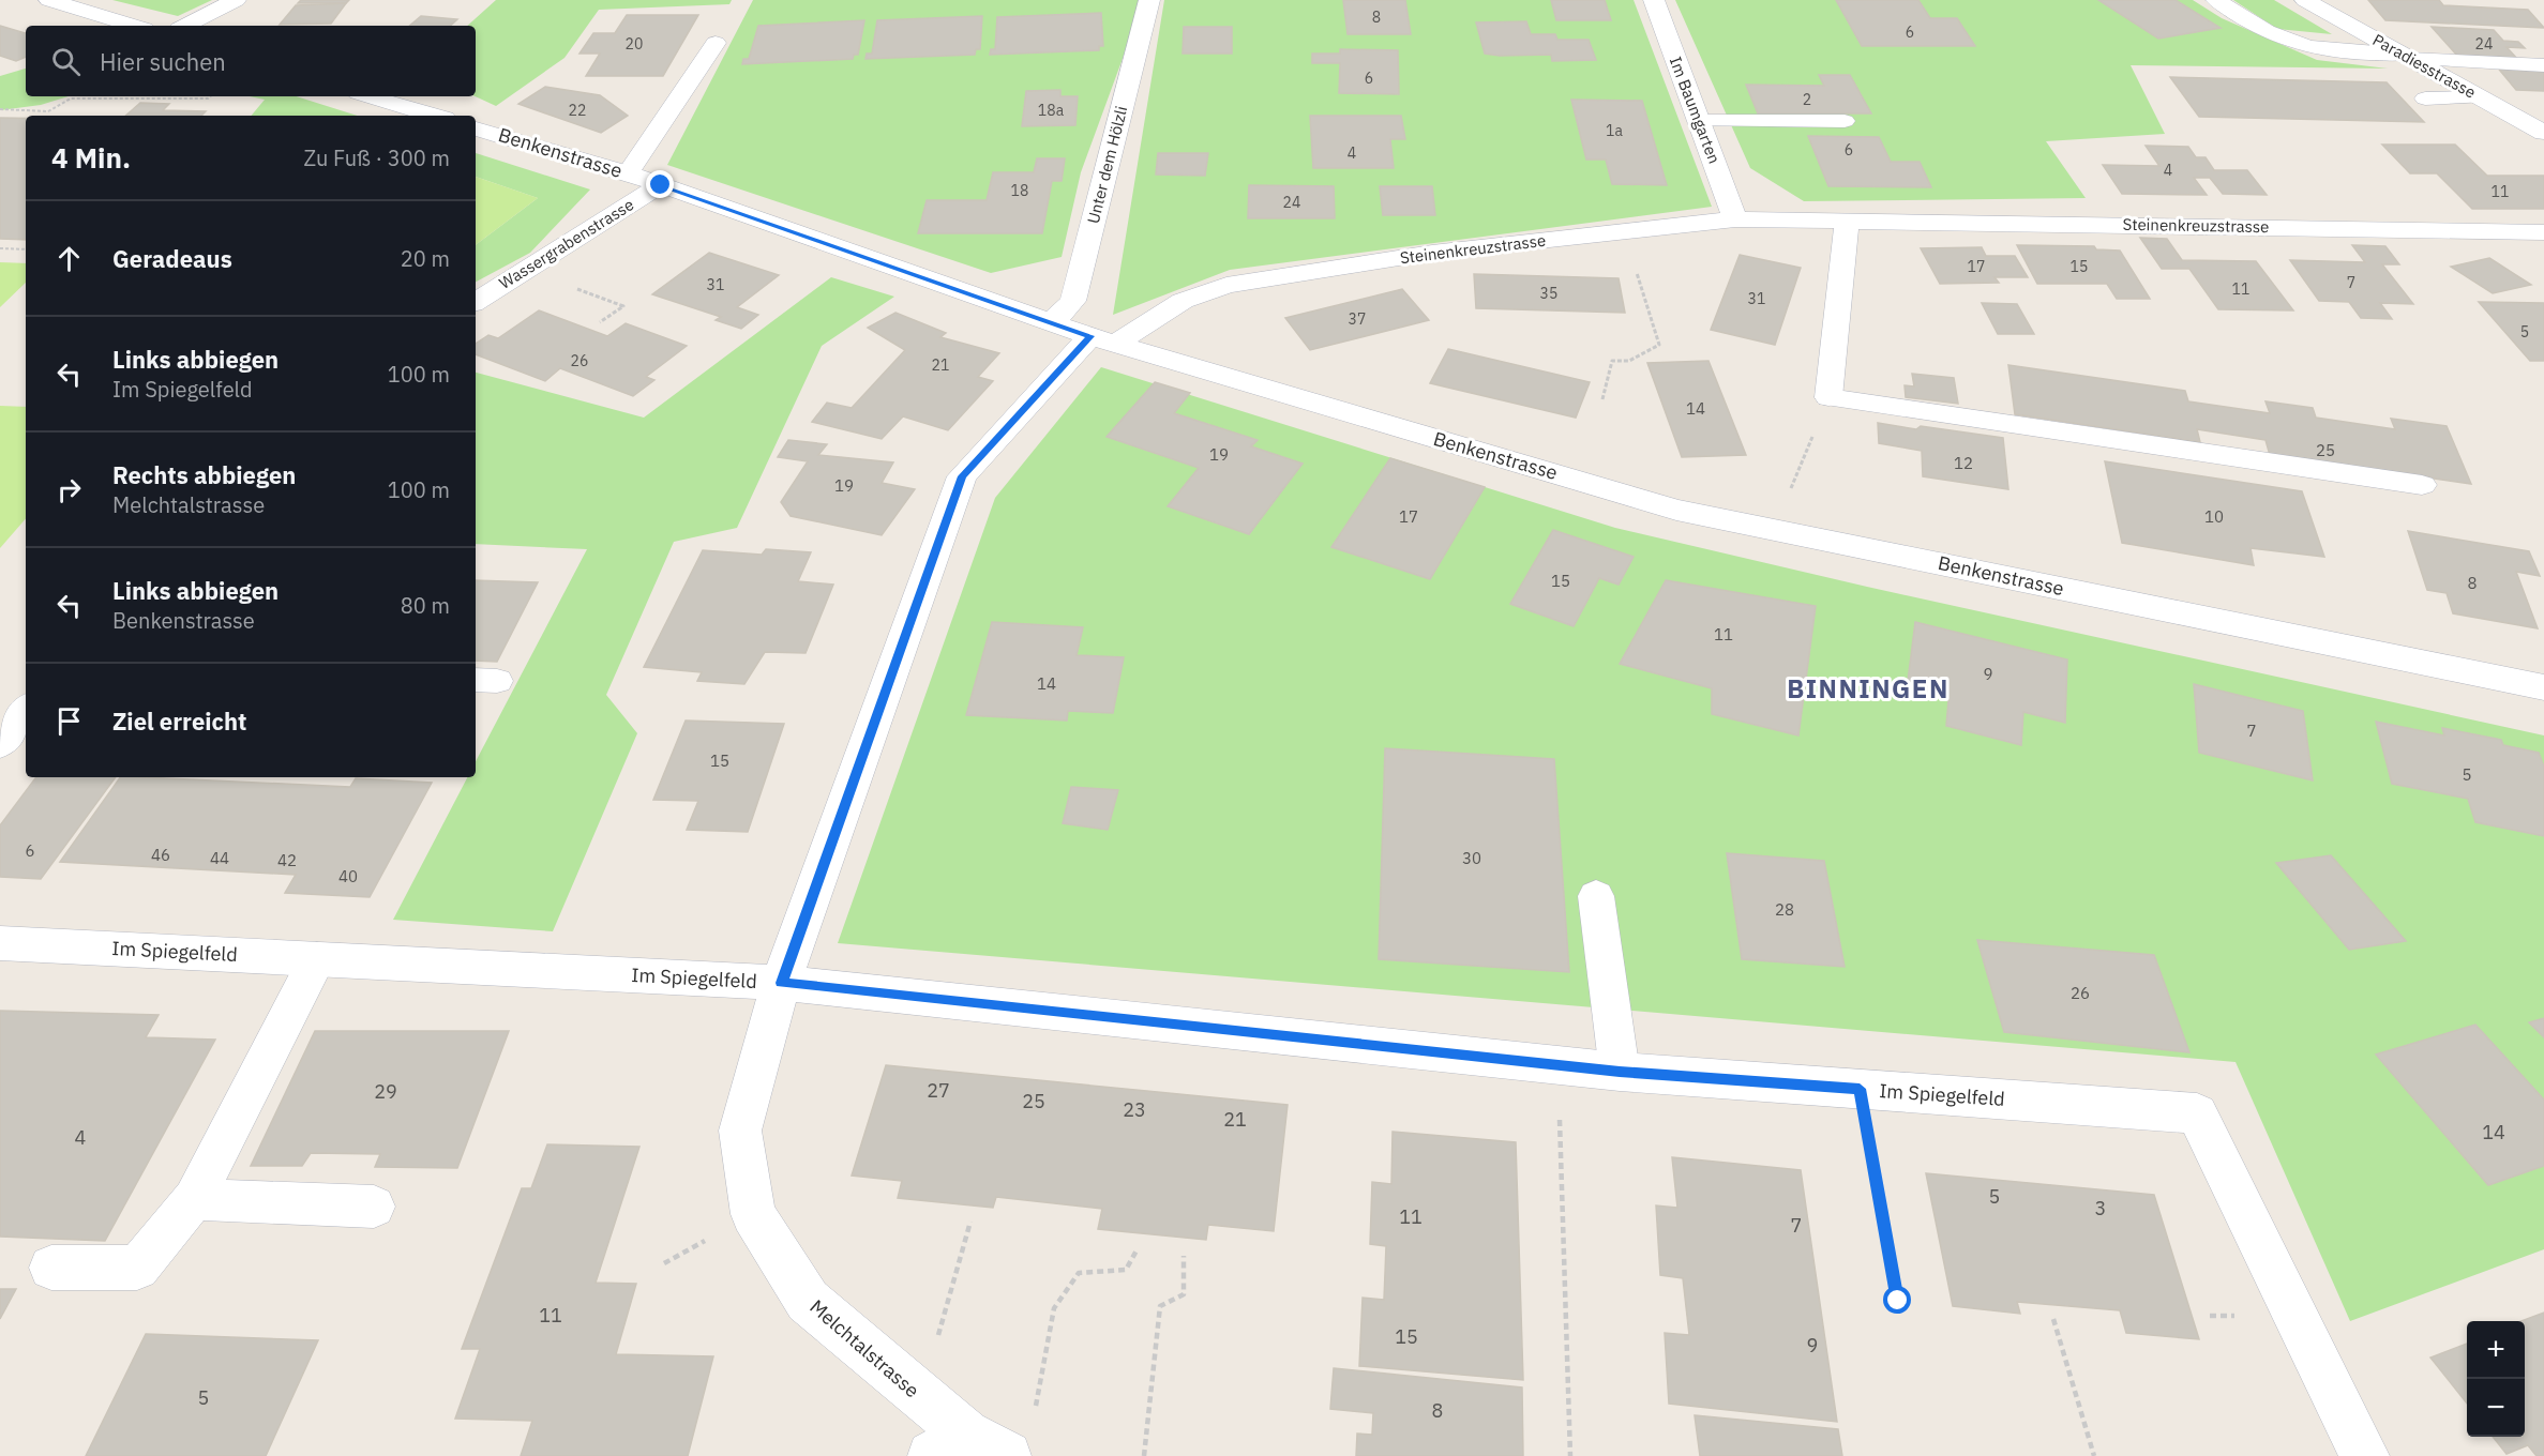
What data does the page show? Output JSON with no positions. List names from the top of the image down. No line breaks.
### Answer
{"streets":{"street":["Paradiesstrasse","Im Baumgarten","Benkenstrasse","Unter dem Hölzli","Steinenkreuzstrasse","Wassergrabenstrasse","Im Spiegelfeld","Melchtalstrasse"]},"crossings":[["Im Baumgarten","Steinenkreuzstrasse"],["Benkenstrasse","Unter dem Hölzli"],["Benkenstrasse","Steinenkreuzstrasse"],["Benkenstrasse","Wassergrabenstrasse"],["Benkenstrasse","Melchtalstrasse"],["Steinenkreuzstrasse","Melchtalstrasse"],["Im Spiegelfeld","Melchtalstrasse"]],"districts":["BINNINGEN"],"house_numbers":["8","6","20","24","6","2","22","18a","1a","6","4","4","18","11","24","17","15","7","31","11","35","31","37","5","26","21","14","25","19","12","19","17","10","15","8","11","9","14","7","15","5","6","46","44","30","42","40","28","26","27","29","25","23","21","14","4","5","3","11","7","11","15","9","5","8"],"page":{"search":"Hier suchen","heading":["4 Min.","Zu Fuß · 300 m"],"list":[["Geradeaus","20 m"],["Links abbiegen","Im Spiegelfeld","100 m"],["Rechts abbiegen","Melchtalstrasse","100 m"],["Links abbiegen","Benkenstrasse","80 m"],"Ziel erreicht"],"map_buttons":["+","−"]}}
